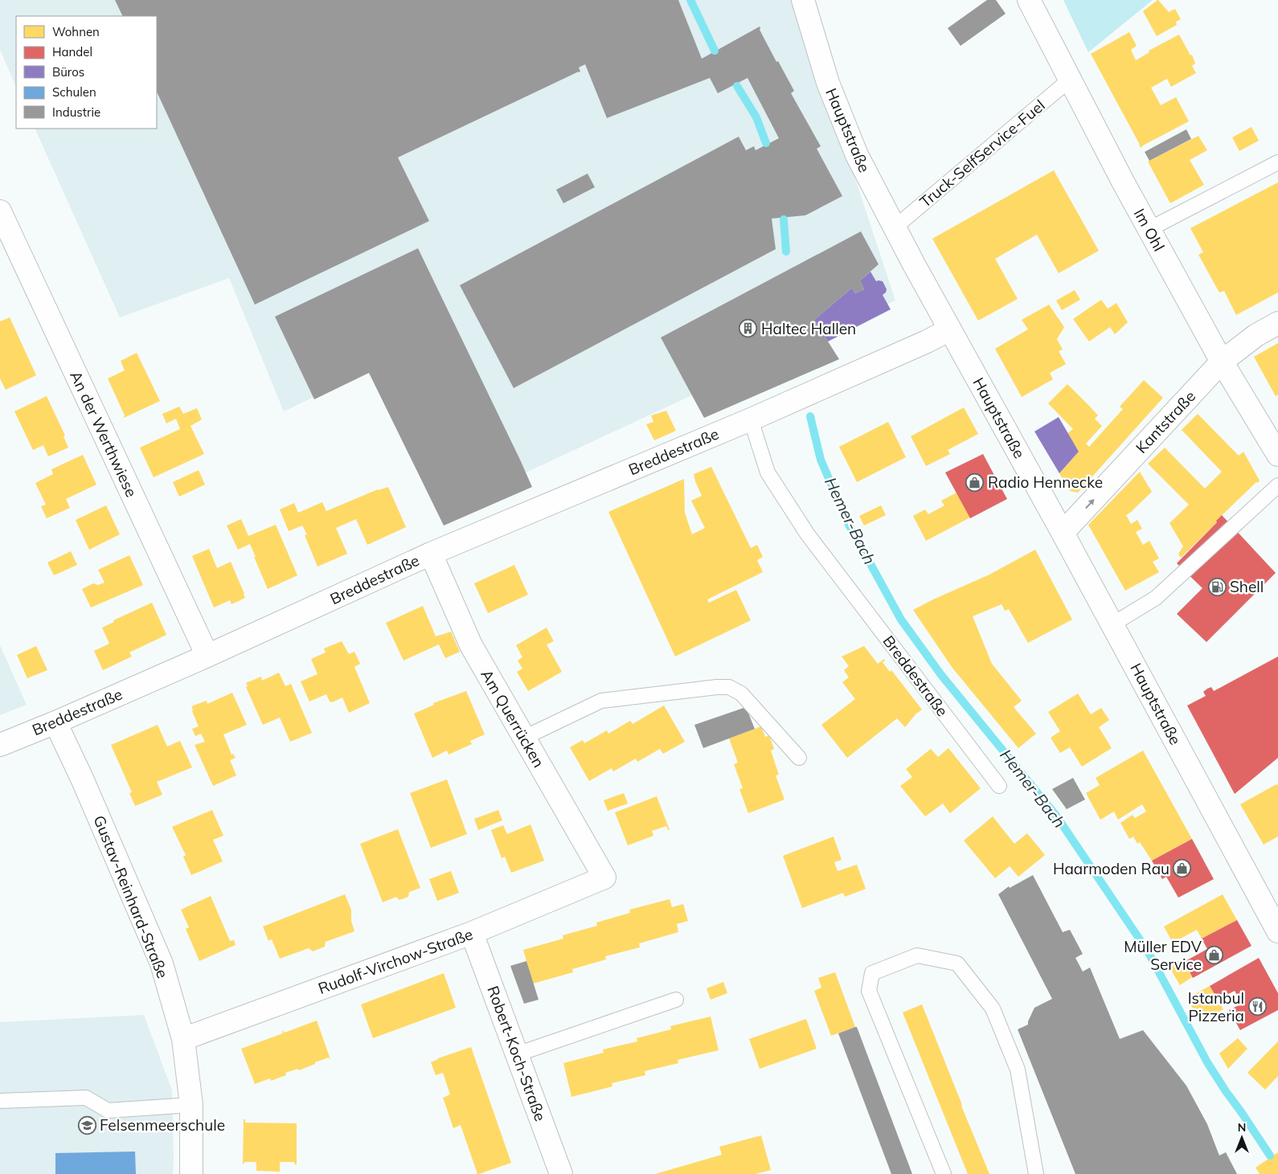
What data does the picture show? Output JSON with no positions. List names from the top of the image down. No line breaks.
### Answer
{"streets":{"street":["Hauptstraße","Im Ohl","Kantstraße","An der Werthwiese","Breddestraße","Am Querrücken","Gustav-Reinhard-Straße","Rudolf-Virchow-Straße","Robert-Koch-Straße"],"lane":["Truck-SelfService-Fuel"]},"crossings":[["Hauptstraße","Truck-SelfService-Fuel"],["Hauptstraße","Kantstraße"],["Hauptstraße","Breddestraße"],["Truck-SelfService-Fuel","Im Ohl"],["Im Ohl","Kantstraße"],["An der Werthwiese","Breddestraße"],["Breddestraße","Am Querrücken"],["Breddestraße","Gustav-Reinhard-Straße"],["Am Querrücken","Rudolf-Virchow-Straße"],["Gustav-Reinhard-Straße","Rudolf-Virchow-Straße"],["Rudolf-Virchow-Straße","Robert-Koch-Straße"]],"one_way":["Kantstraße"],"water":["Hemer-Bach"],"places":{"building":["Haltec Hallen"],"shop":["Radio Hennecke","Haarmoden Rau","Müller EDV Service"],"fuel station":["Shell"],"restaurant":["Istanbul Pizzeria"],"school or university":["Felsenmeerschule"]},"legend":["Wohnen","Handel","Büros","Schulen","Industrie"],"north":"top"}
